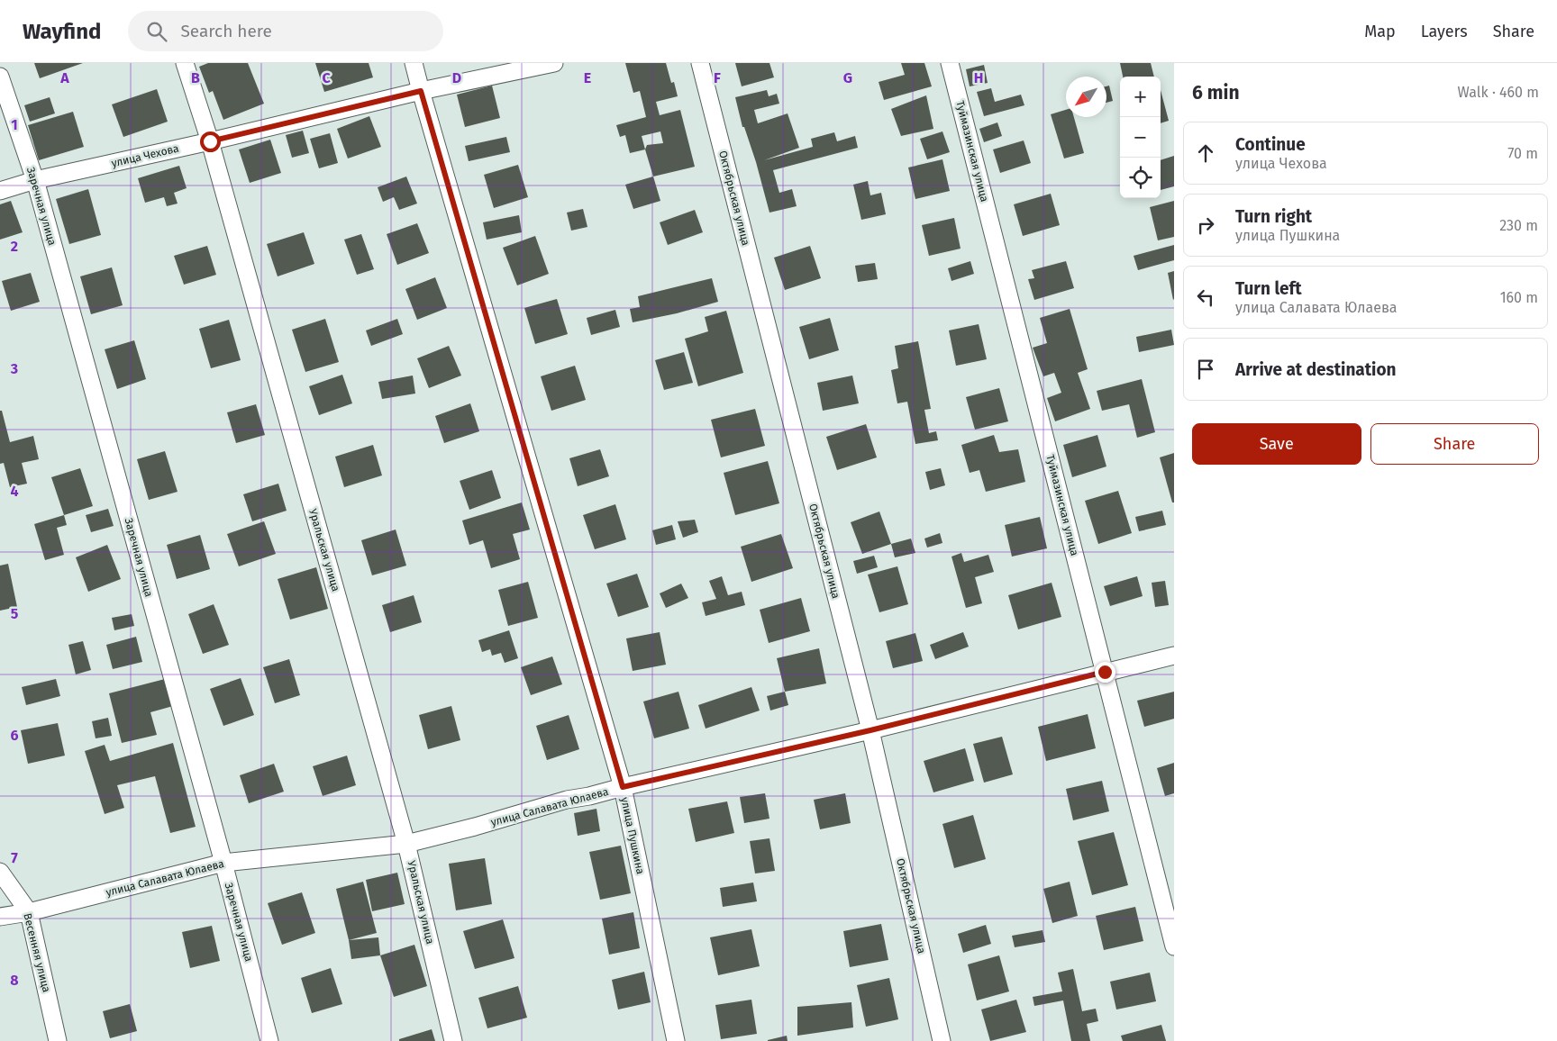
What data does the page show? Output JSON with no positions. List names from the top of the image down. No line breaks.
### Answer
{"streets":{"street":["Туймазинская улица","улица Чехова","Октябрьская улица","Заречная улица","Уральская улица","улица Салавата Юлаева","улица Пушкина","Весенняя улица"]},"crossings":[["Туймазинская улица","улица Салавата Юлаева"],["улица Чехова","Заречная улица"],["улица Чехова","Уральская улица"],["улица Чехова","улица Пушкина"],["Октябрьская улица","улица Салавата Юлаева"],["Заречная улица","улица Салавата Юлаева"],["Уральская улица","улица Салавата Юлаева"],["улица Салавата Юлаева","улица Пушкина"],["улица Салавата Юлаева","Весенняя улица"]],"north":"bottom left","page":{"header":"Wayfind","search":"Search here","nav":["Map","Layers","Share"],"heading":["6 min","Walk · 460 m"],"map_buttons":["+","−"],"list":[["Continue","улица Чехова","70 m"],["Turn right","улица Пушкина","230 m"],["Turn left","улица Салавата Юлаева","160 m"],"Arrive at destination"],"buttons":["Save","Share"]},"grid":{"columns":["A","B","C","D","E","F","G","H"],"rows":["1","2","3","4","5","6","7","8"]}}
